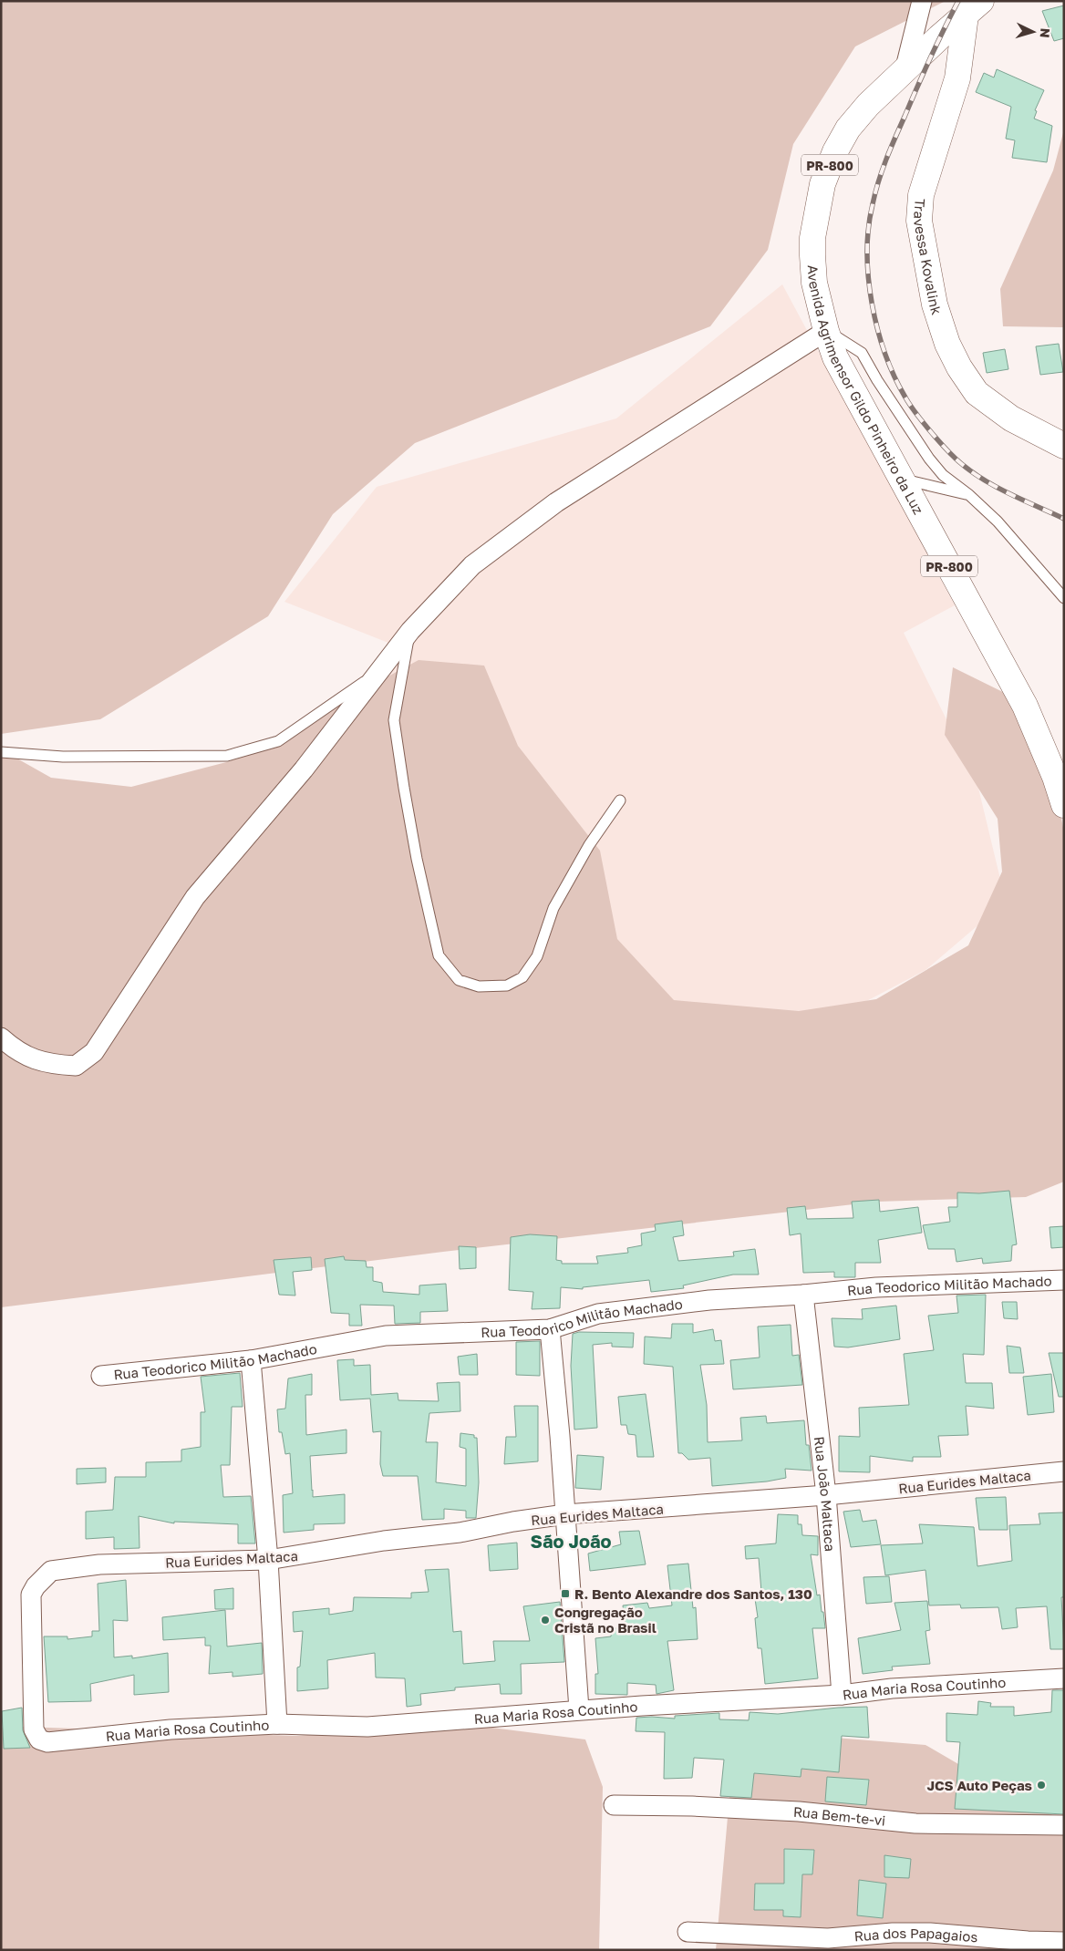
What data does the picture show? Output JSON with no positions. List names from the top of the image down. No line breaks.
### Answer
{"streets":{"main road":["PR-800","Travessa Kovalink","Avenida Agrimensor Gildo Pinheiro da Luz"],"street":["Rua Teodorico Militão Machado","Rua Eurides Maltaca","Rua João Maltaca","Rua Maria Rosa Coutinho","Rua Bem-te-vi","Rua dos Papagaios"]},"crossings":[["Travessa Kovalink","Avenida Agrimensor Gildo Pinheiro da Luz"],["Rua Teodorico Militão Machado","Rua João Maltaca"],["Rua Eurides Maltaca","Rua João Maltaca"],["Rua Eurides Maltaca","Rua Maria Rosa Coutinho"],["Rua João Maltaca","Rua Maria Rosa Coutinho"]],"districts":["São João"],"places":{"transit":["R. Bento Alexandre dos Santos, 130"],"other":["Congregação Cristã no Brasil","JCS Auto Peças"]},"north":"right"}
